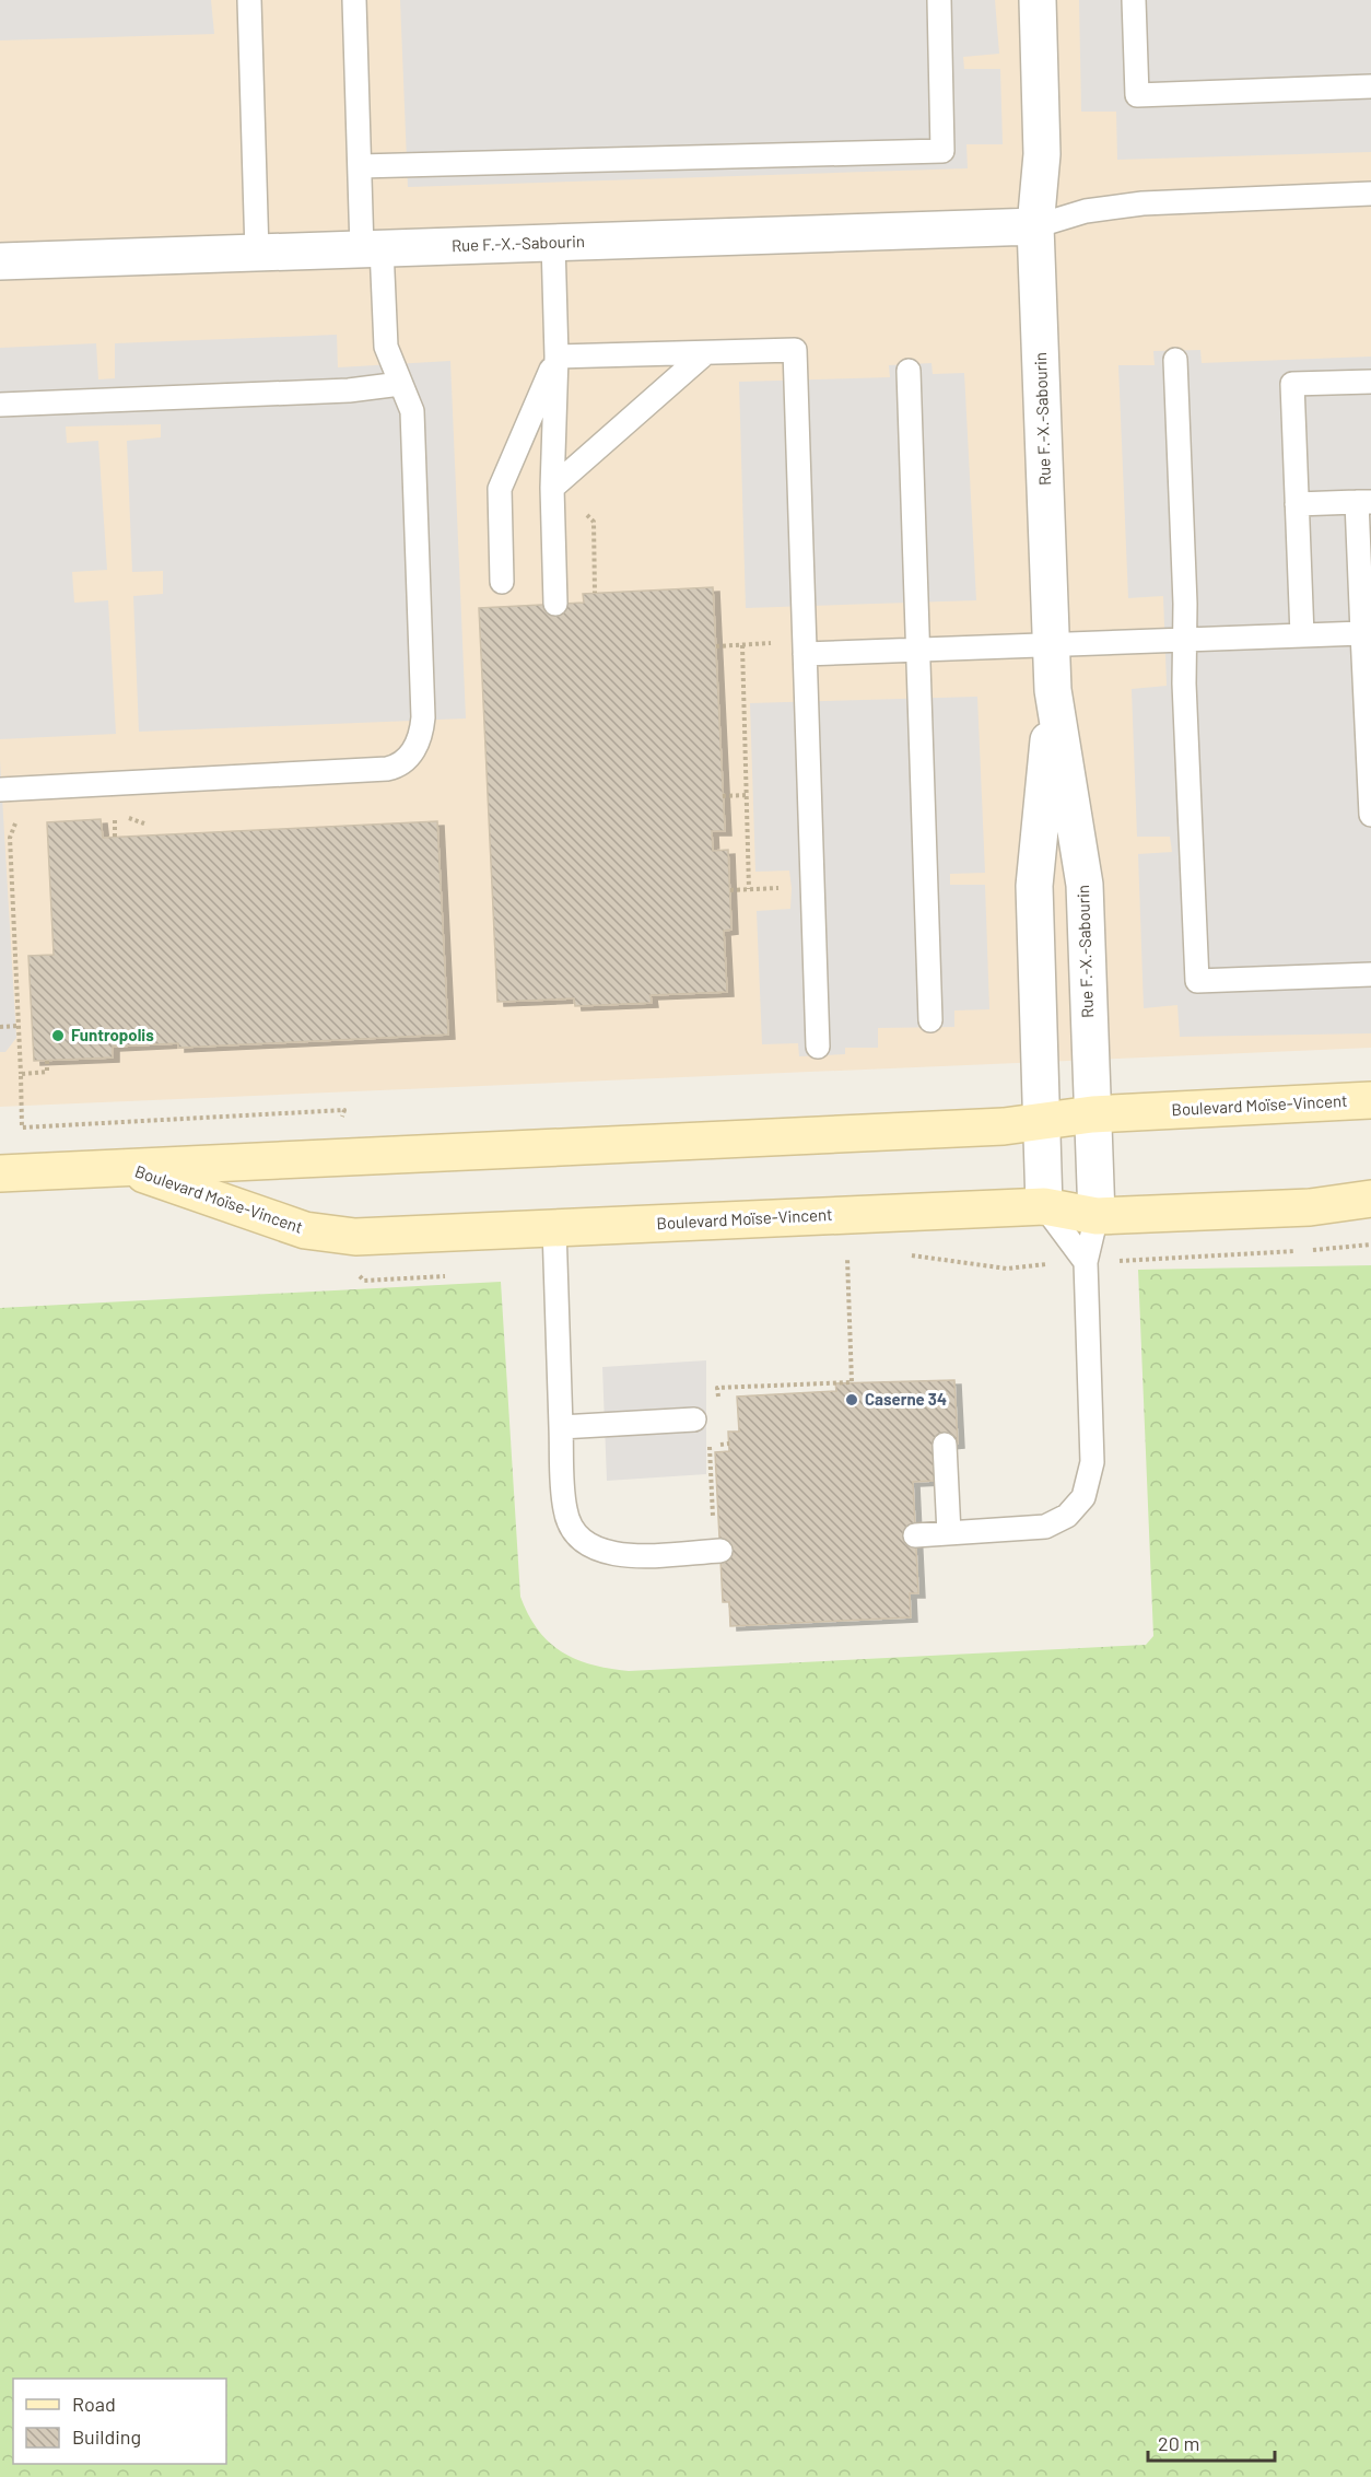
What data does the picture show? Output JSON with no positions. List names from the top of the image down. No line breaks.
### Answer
{"streets":{"street":["Rue F.-X.-Sabourin","Boulevard Moïse-Vincent"]},"crossings":[["Rue F.-X.-Sabourin","Boulevard Moïse-Vincent"]],"places":["Funtropolis","Caserne 34"],"legend":["Road","Building"],"scale_bar":"20 m"}
